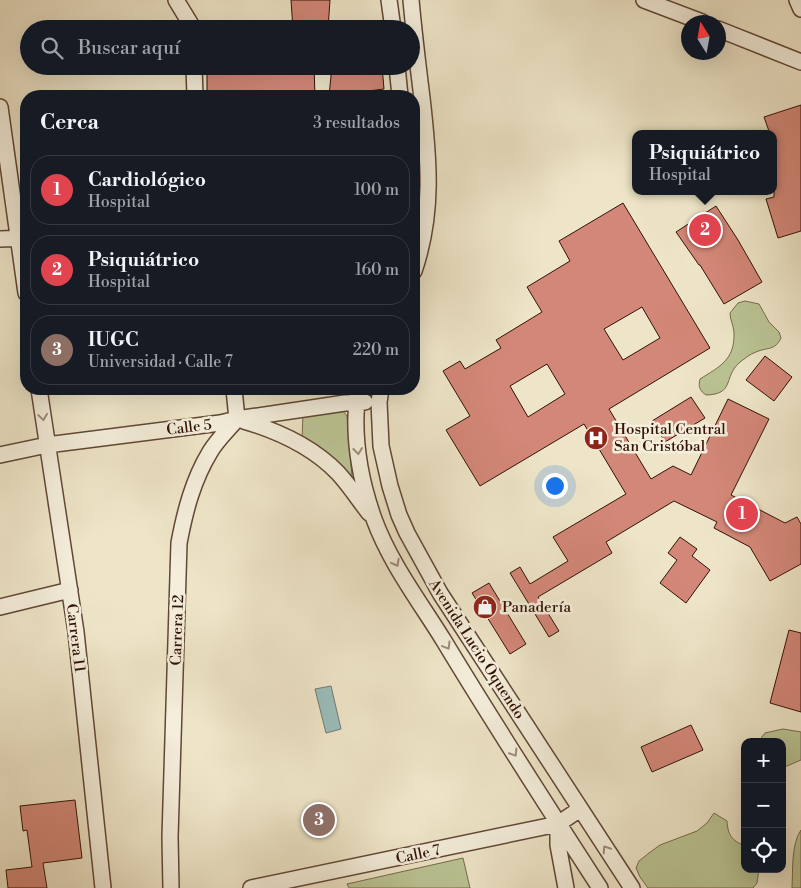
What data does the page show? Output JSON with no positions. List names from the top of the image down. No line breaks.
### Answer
{"streets":{"street":["Calle 5","Carrera 12","Carrera 11","Avenida Lucio Oquendo","Calle 7"]},"crossings":[["Calle 5","Carrera 12"],["Calle 5","Carrera 11"],["Calle 5","Avenida Lucio Oquendo"],["Avenida Lucio Oquendo","Calle 7"]],"places":{"hospital":["Hospital Central San Cristóbal"],"shop":["Panadería"]},"north":"top","page":{"search":"Buscar aquí","heading":["Cerca","3 resultados"],"popup":["Psiquiátrico","Hospital"],"list":[{"mark":"1","name":"Cardiológico","note":"Hospital","value":"100 m"},{"mark":"2","name":"Psiquiátrico","note":"Hospital","value":"160 m"},{"mark":"3","name":"IUGC","note":"Universidad · Calle 7","value":"220 m"}],"pins":["2","1","3"],"map_buttons":["+","−"]}}
